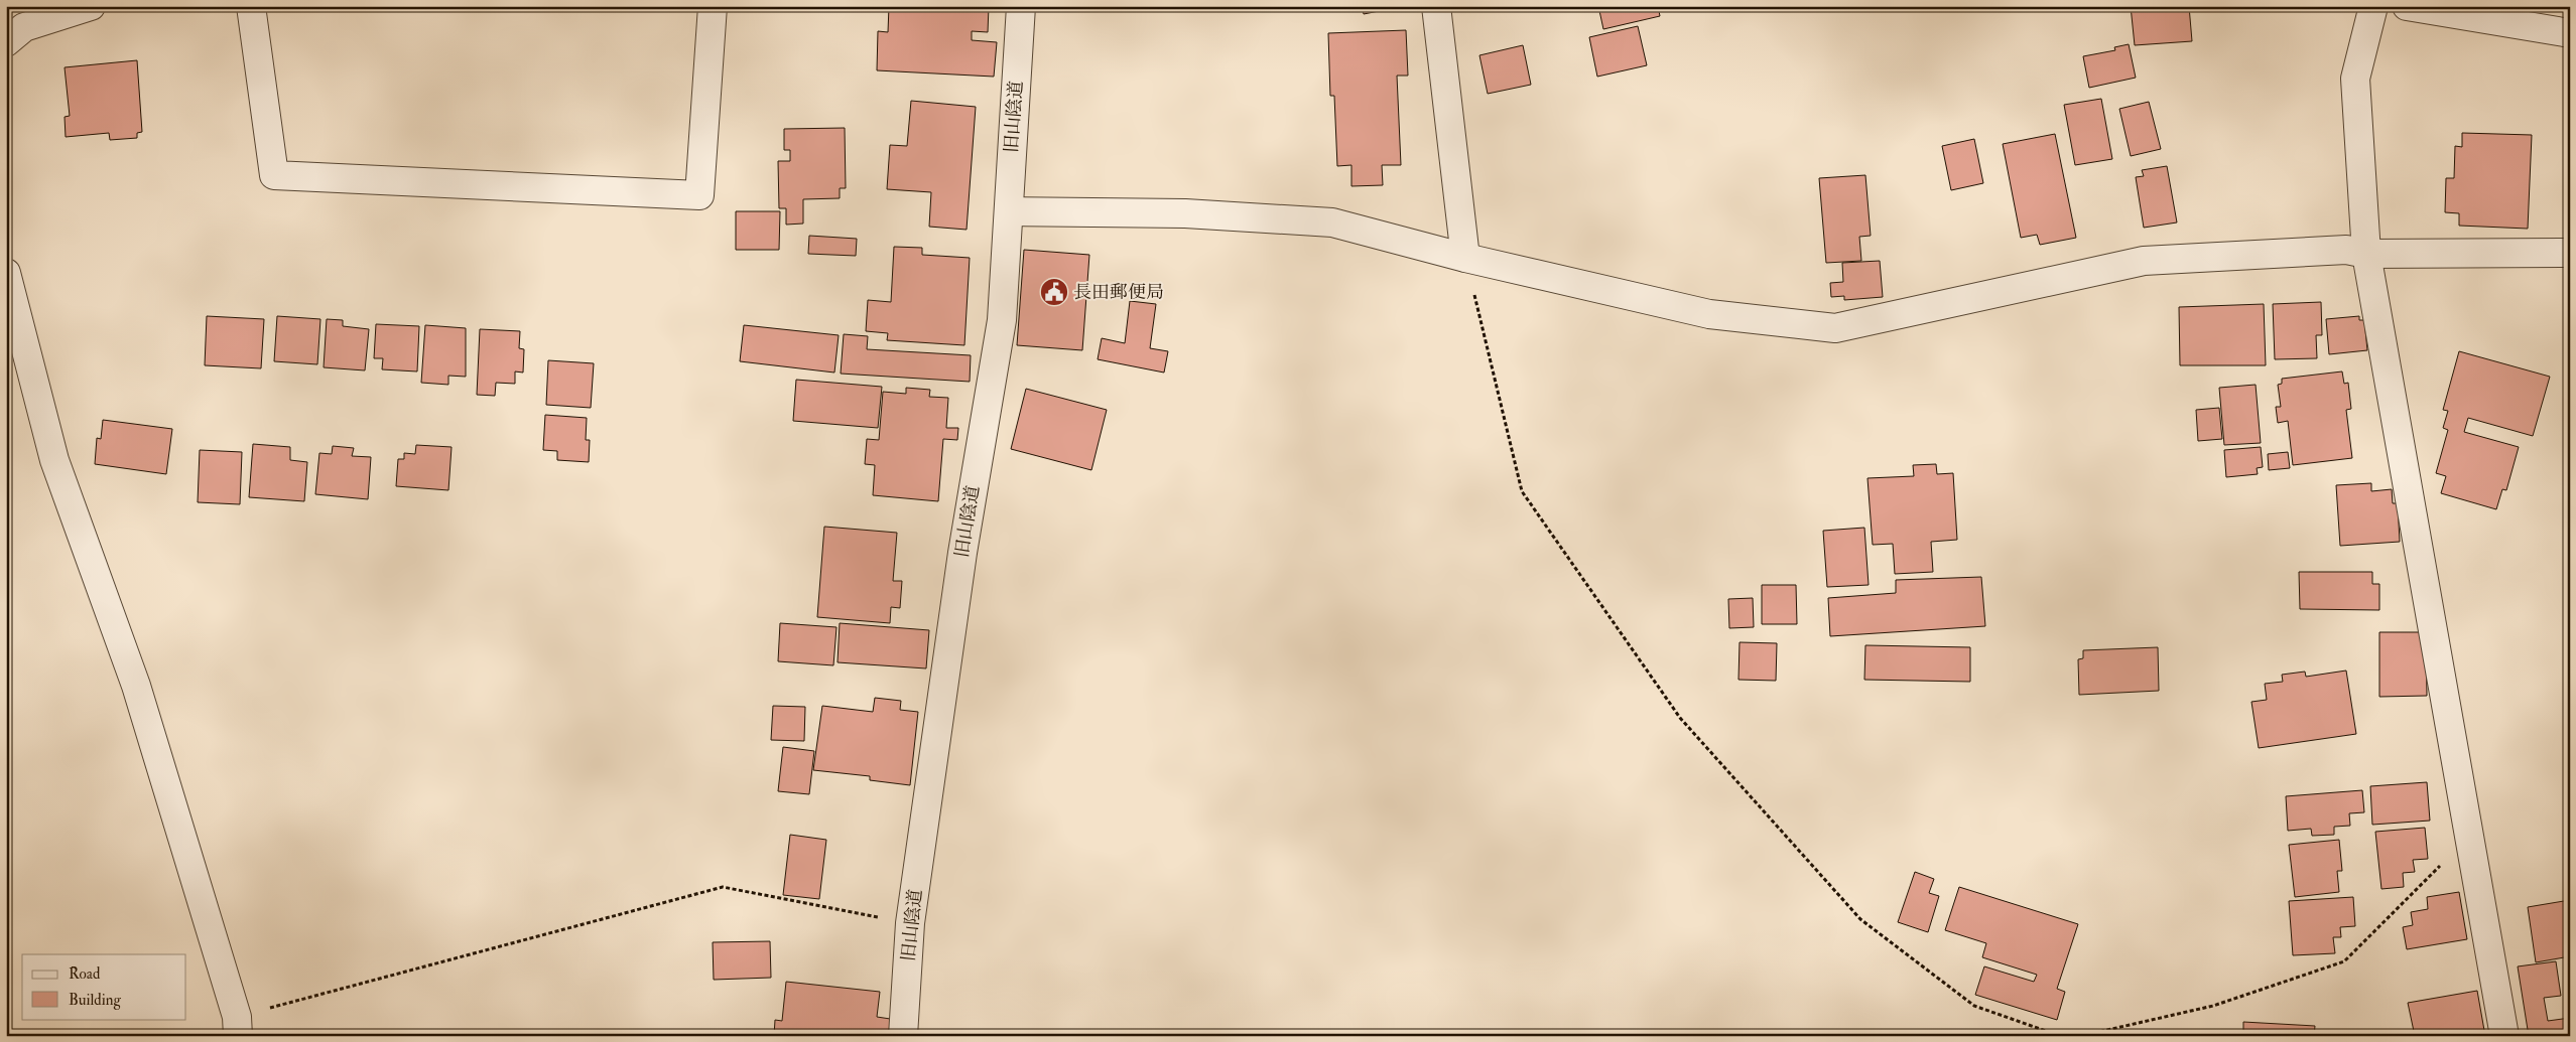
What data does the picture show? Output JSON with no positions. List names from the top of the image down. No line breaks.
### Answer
{"streets":{"street":["旧山陰道"]},"places":{"public building":["長田郵便局"]},"legend":["Road","Building"]}
